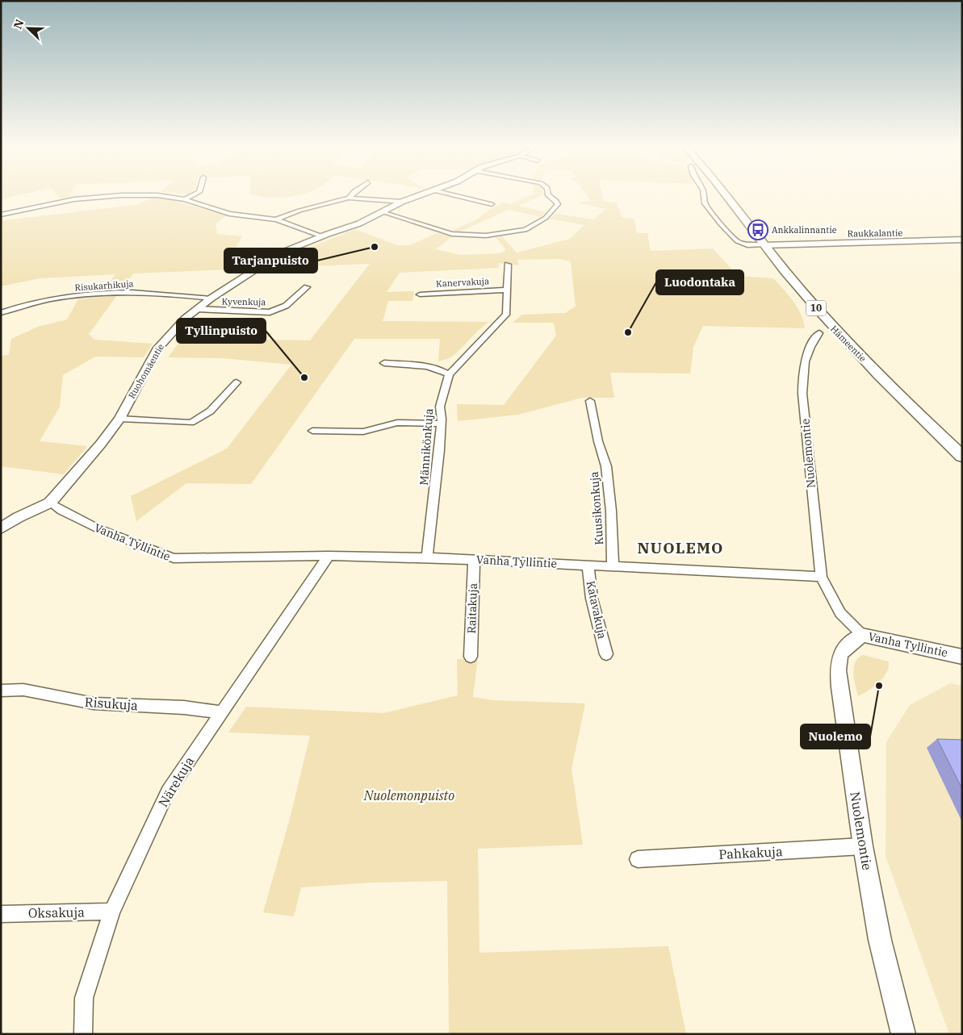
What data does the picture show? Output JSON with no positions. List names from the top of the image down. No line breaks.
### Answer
{"streets":{"highway":["10","Hämeentie"],"street":["Raukkalantie","Kanervakuja","Risukarhikuja","Kyvenkuja","Ruohomäentie","Männikönkuja","Nuolemontie","Kuusikonkuja","Vanha Tyllintie","Raitakuja","Katavakuja","Risukuja","Närekuja","Pahkakuja","Oksakuja"]},"crossings":[["Raukkalantie","Hämeentie"],["Kanervakuja","Männikönkuja"],["Risukarhikuja","Ruohomäentie"],["Kyvenkuja","Ruohomäentie"],["Ruohomäentie","Vanha Tyllintie"],["Männikönkuja","Vanha Tyllintie"],["Nuolemontie","Vanha Tyllintie"],["Nuolemontie","Pahkakuja"],["Kuusikonkuja","Vanha Tyllintie"],["Vanha Tyllintie","Raitakuja"],["Vanha Tyllintie","Katavakuja"],["Vanha Tyllintie","Närekuja"],["Risukuja","Närekuja"],["Närekuja","Oksakuja"]],"districts":["NUOLEMO"],"parks":["Nuolemonpuisto"],"places":{"bus stop":["Ankkalinnantie"],"other":["Tarjanpuisto","Luodontaka","Tyllinpuisto","Nuolemo"]},"north":"top left"}
